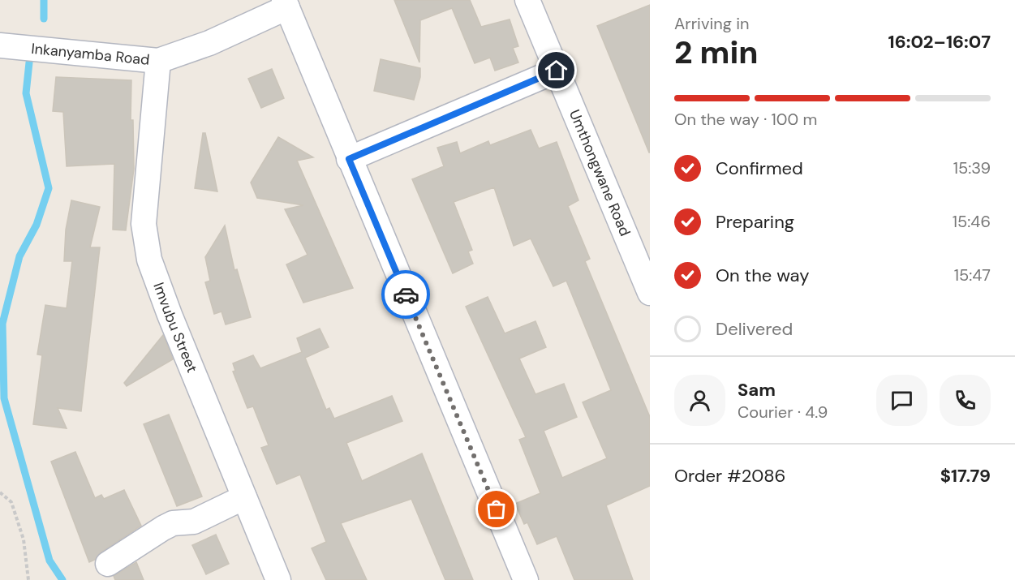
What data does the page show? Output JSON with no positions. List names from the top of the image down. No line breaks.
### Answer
{"streets":{"street":["Inkanyamba Road","Umthongwane Road","Imvubu Street"]},"crossings":[["Inkanyamba Road","Imvubu Street"]],"page":{"heading":["2 min","Arriving in","16:02–16:07"],"panel":["Sam","Courier · 4.9","Order #2086","$17.79"],"bar":"On the way · 100 m","list":[["Confirmed","15:39"],["Preparing","15:46"],["On the way","15:47"],"Delivered"]}}
